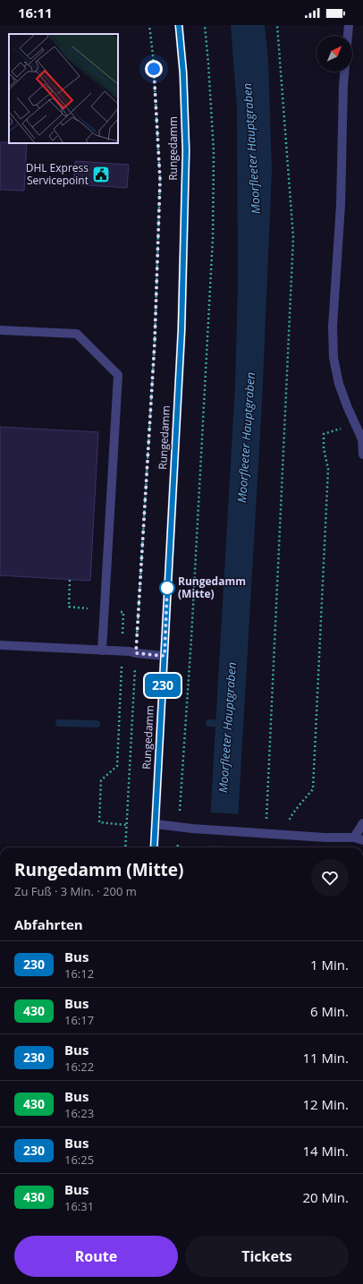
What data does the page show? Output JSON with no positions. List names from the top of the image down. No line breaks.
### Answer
{"streets":{"street":["Rungedamm"]},"water":["Moorfleeter Hauptgraben"],"places":{"public building":["DHL Express Servicepoint"],"other":["Rungedamm (Mitte)"]},"lines":["bus line 230"],"north":"top right","page":{"status":"16:11","on_map":"230","heading":[["Rungedamm (Mitte)","Zu Fuß · 3 Min. · 200 m"],"Abfahrten"],"list":[{"mark":"230","name":"Bus","note":"16:12","value":"1 Min."},{"mark":"430","name":"Bus","note":"16:17","value":"6 Min."},{"mark":"230","name":"Bus","note":"16:22","value":"11 Min."},{"mark":"430","name":"Bus","note":"16:23","value":"12 Min."},{"mark":"230","name":"Bus","note":"16:25","value":"14 Min."},{"mark":"430","name":"Bus","note":"16:31","value":"20 Min."}],"buttons":["Route","Tickets"]}}
